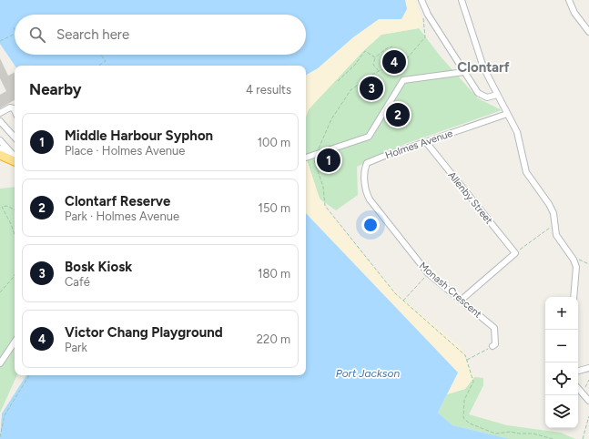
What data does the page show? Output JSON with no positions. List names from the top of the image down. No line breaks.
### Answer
{"streets":{"street":["Holmes Avenue","Allenby Street","Monash Crescent"]},"crossings":[["Holmes Avenue","Allenby Street"],["Holmes Avenue","Monash Crescent"]],"districts":["Clontarf"],"water":["Port Jackson"],"page":{"search":"Search here","pins":["4","3","2","1"],"heading":["Nearby","4 results"],"list":[{"mark":"1","name":"Middle Harbour Syphon","note":"Place · Holmes Avenue","value":"100 m"},{"mark":"2","name":"Clontarf Reserve","note":"Park · Holmes Avenue","value":"150 m"},{"mark":"3","name":"Bosk Kiosk","note":"Café","value":"180 m"},{"mark":"4","name":"Victor Chang Playground","note":"Park","value":"220 m"}],"map_buttons":["+","−"]}}
